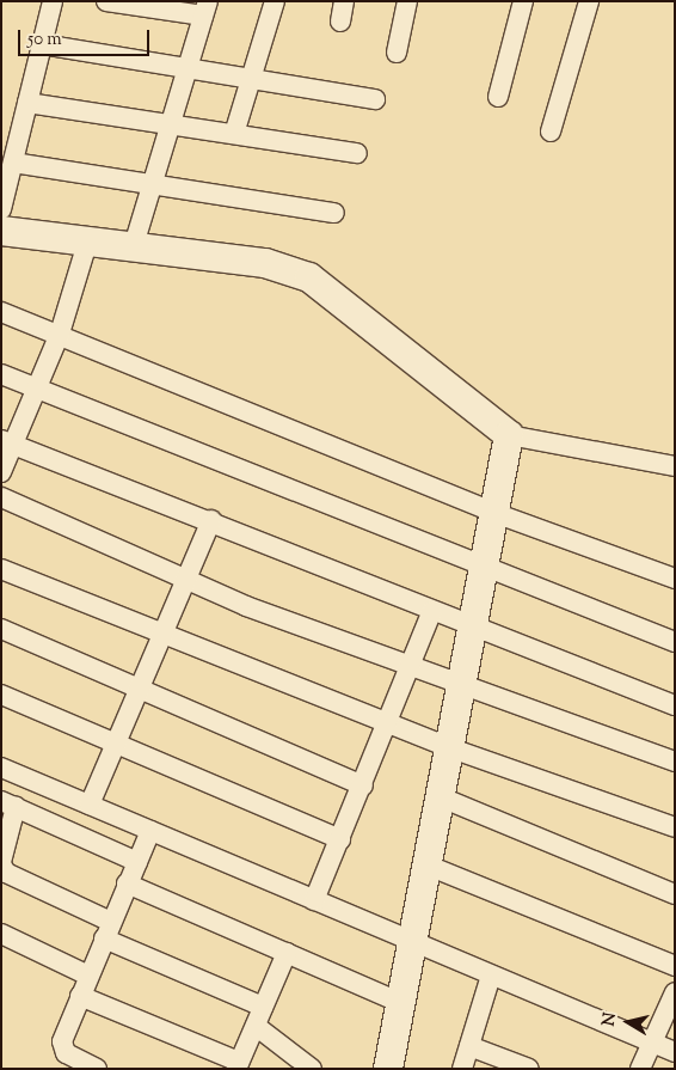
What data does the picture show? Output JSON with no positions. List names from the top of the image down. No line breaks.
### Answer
{"scale_bar":"50 m","north":"left"}
